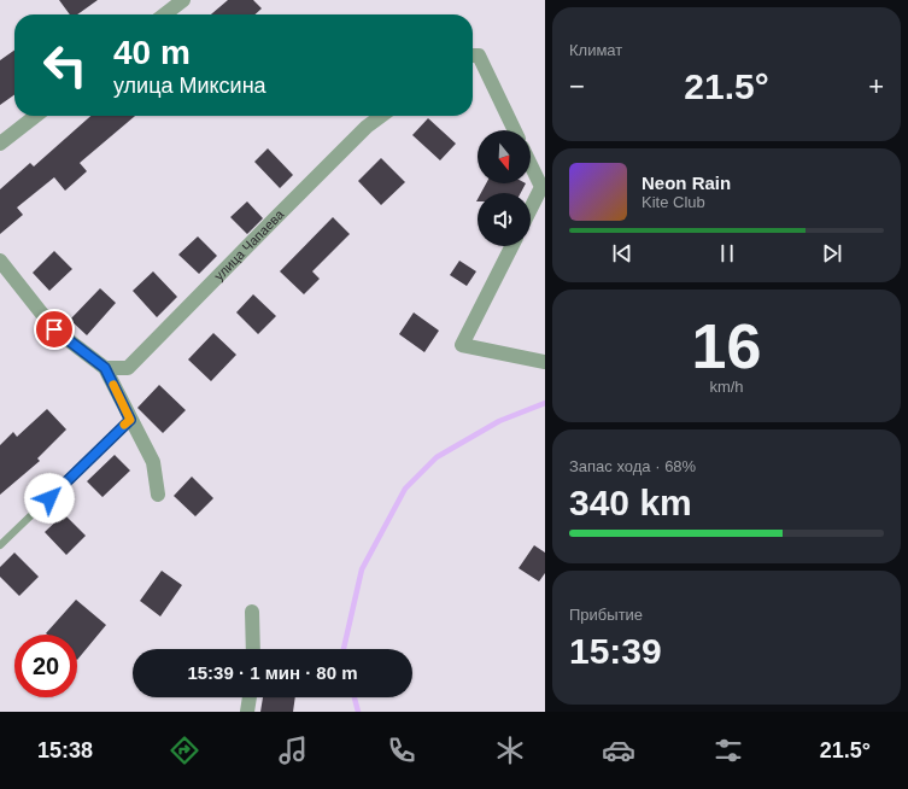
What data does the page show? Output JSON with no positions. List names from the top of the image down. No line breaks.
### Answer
{"streets":{"street":["улица Чапаева"]},"north":"bottom","page":{"tile":["Климат",["16","km/h"],["Запас хода · 68%","340 km"],["Прибытие","15:39"]],"turn":["40 m","улица Миксина"],"heat":["−","21.5°","+"],"song":["Neon Rain","Kite Club"],"limit":"20","trip":"15:39 · 1 мин · 80 m","tabs":["15:38","21.5°"]}}
